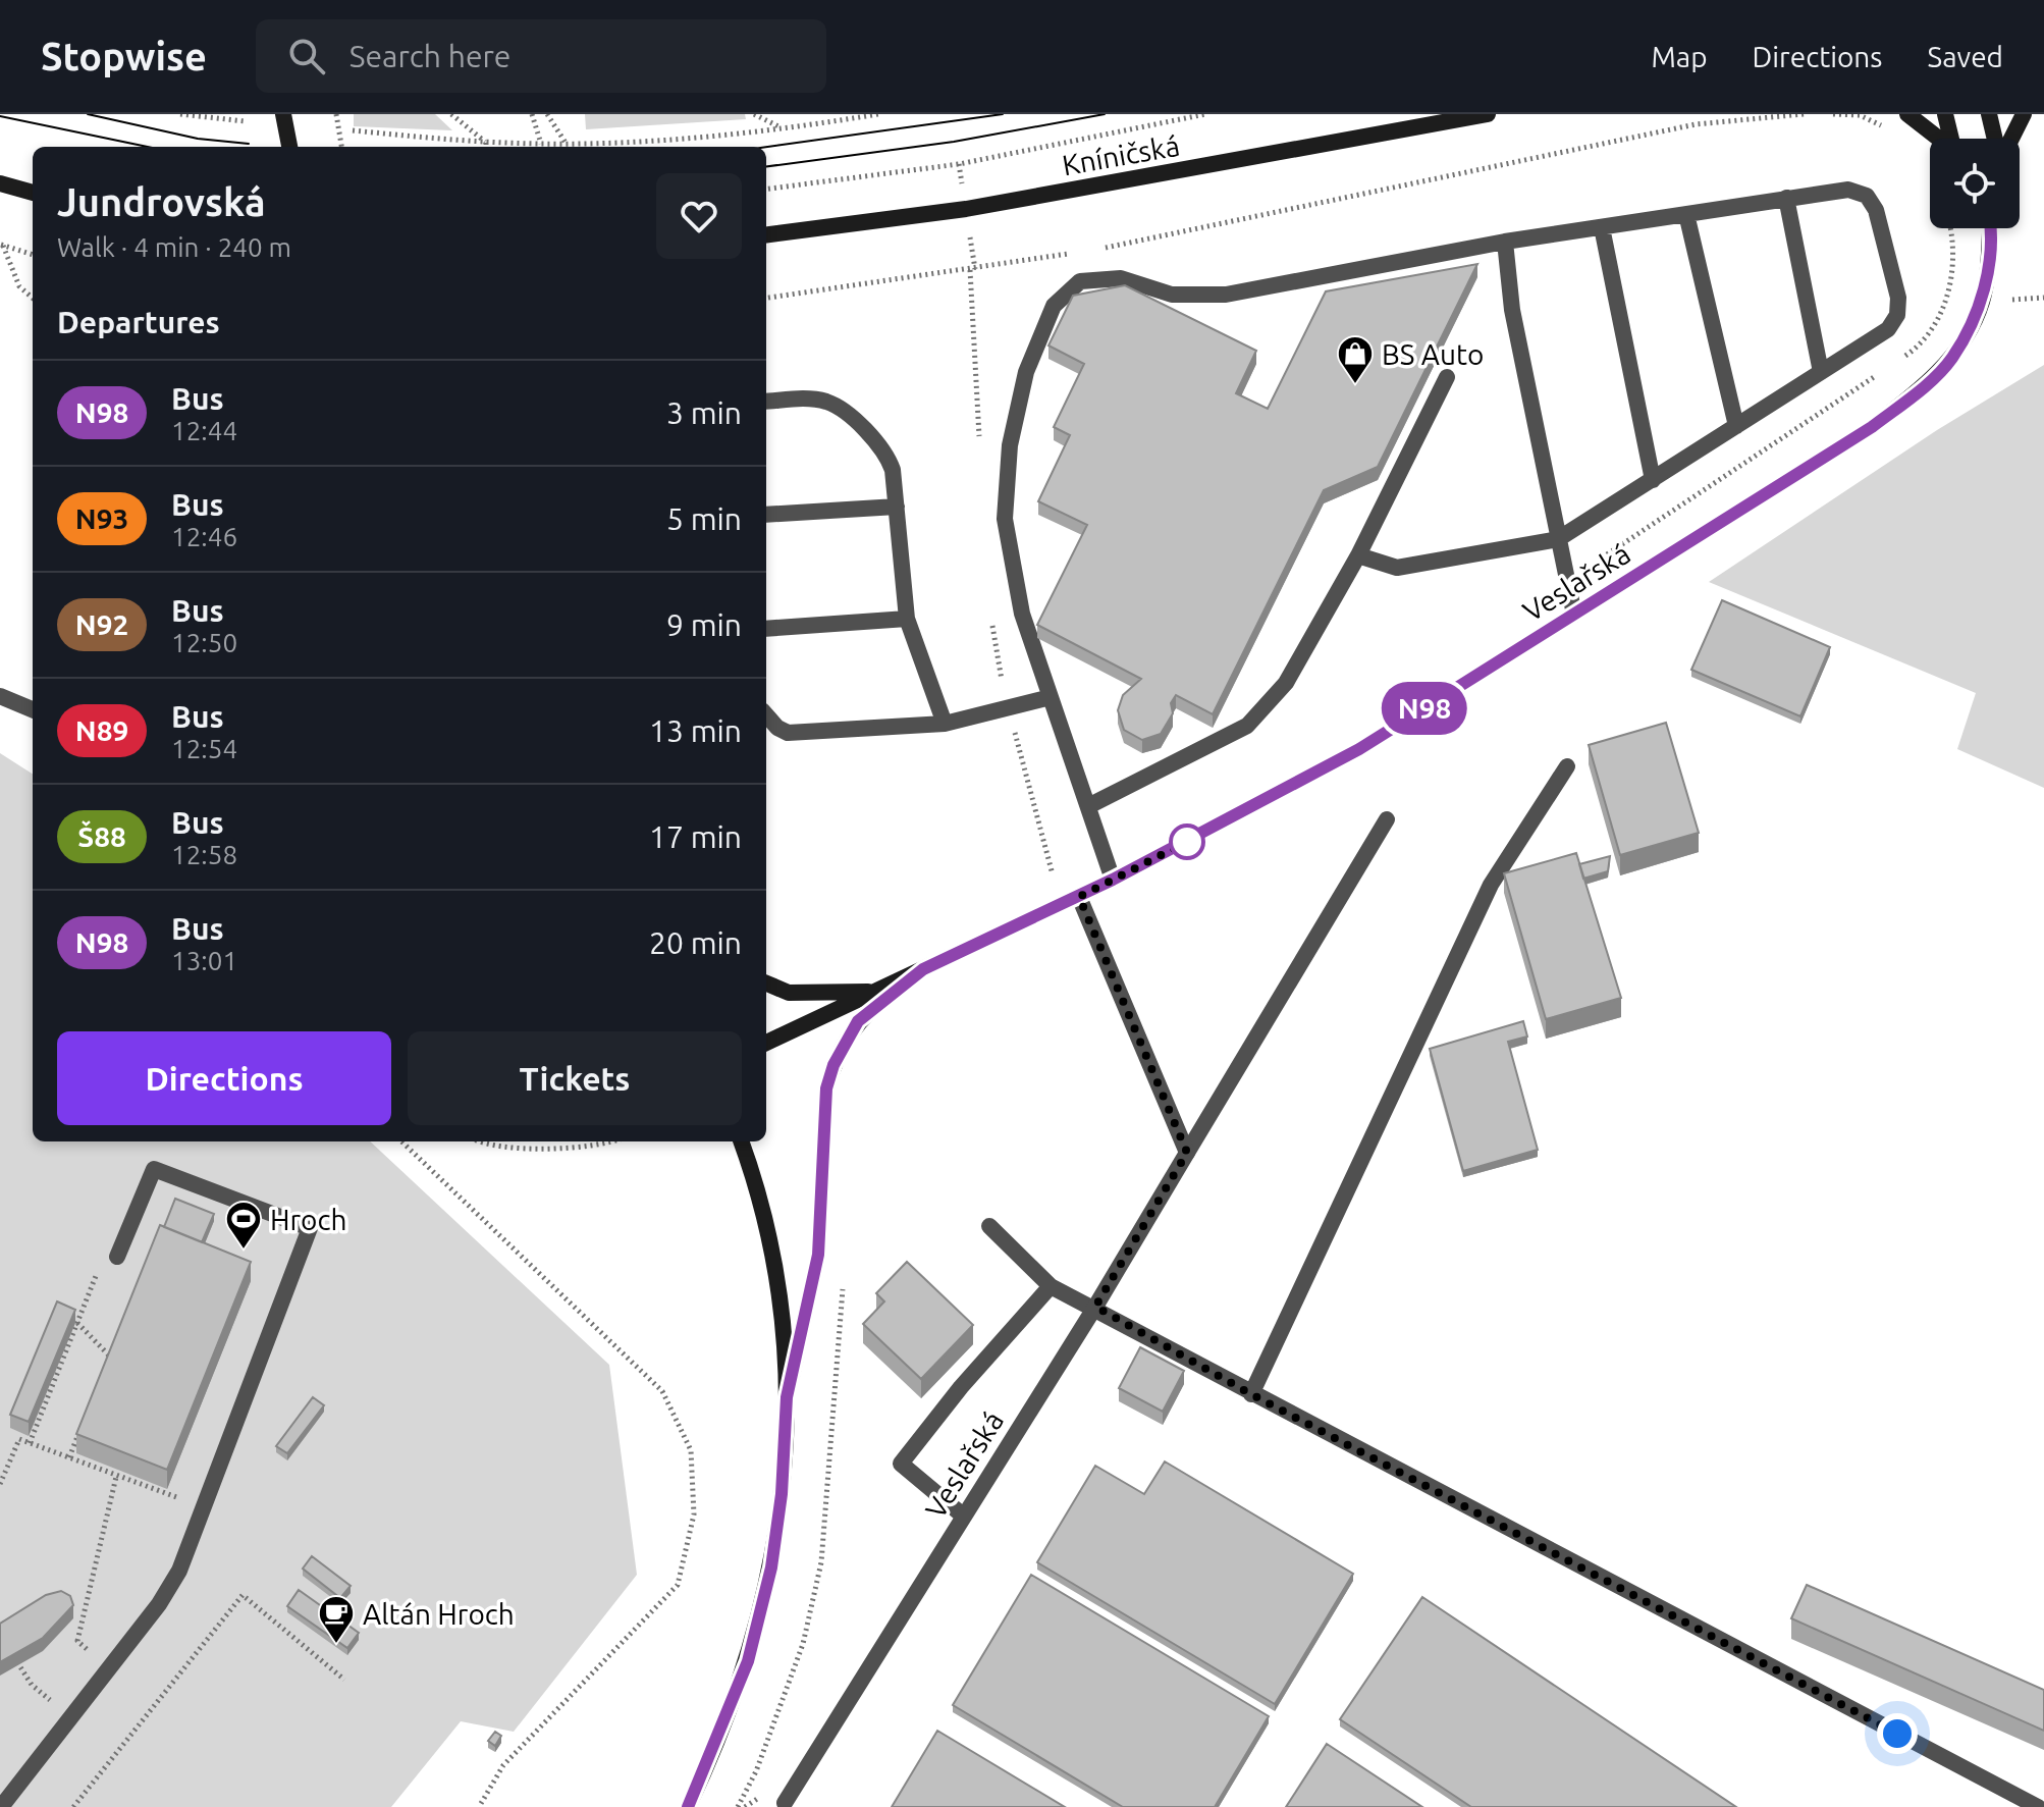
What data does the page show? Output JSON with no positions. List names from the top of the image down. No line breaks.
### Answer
{"streets":{"street":["Kníničská","Veslařská"]},"places":{"shop":["BS Auto"],"sports":["Hroch"],"cafe":["Altán Hroch"]},"lines":["bus line N98"],"page":{"header":"Stopwise","search":"Search here","nav":["Map","Directions","Saved"],"on_map":"N98","heading":[["Jundrovská","Walk · 4 min · 240 m"],"Departures"],"list":[{"mark":"N98","name":"Bus","note":"12:44","value":"3 min"},{"mark":"N93","name":"Bus","note":"12:46","value":"5 min"},{"mark":"N92","name":"Bus","note":"12:50","value":"9 min"},{"mark":"N89","name":"Bus","note":"12:54","value":"13 min"},{"mark":"Š88","name":"Bus","note":"12:58","value":"17 min"},{"mark":"N98","name":"Bus","note":"13:01","value":"20 min"}],"buttons":["Directions","Tickets"]}}
